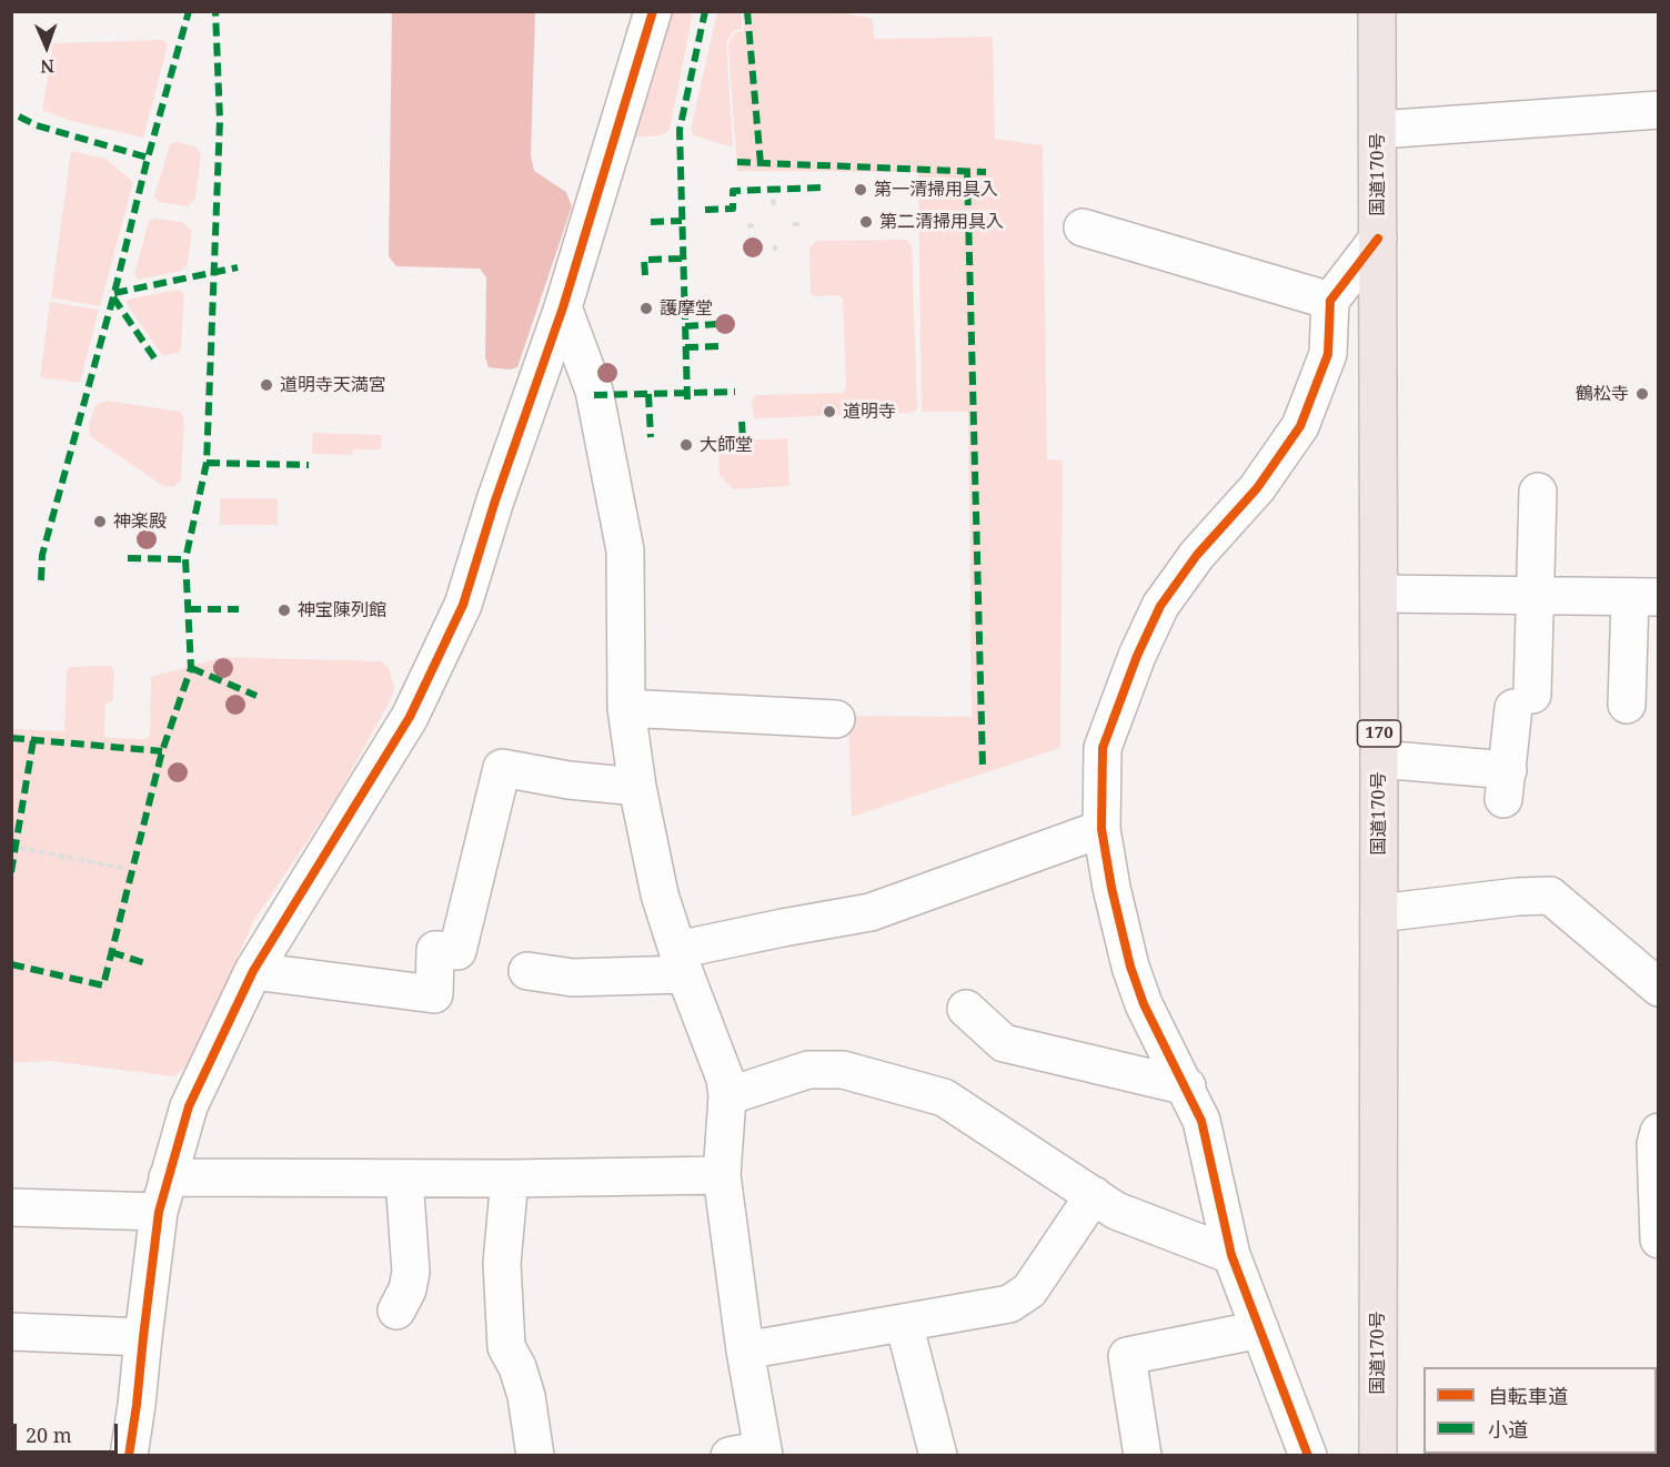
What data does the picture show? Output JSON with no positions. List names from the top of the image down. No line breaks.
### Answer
{"streets":{"highway":["国道170号","170"]},"places":["第一清掃用具入","第二清掃用具入","護摩堂","道明寺天満宮","鶴松寺","道明寺","大師堂","神楽殿","神宝陳列館"],"legend":["自転車道","小道"],"scale_bar":"20 m","north":"bottom"}
